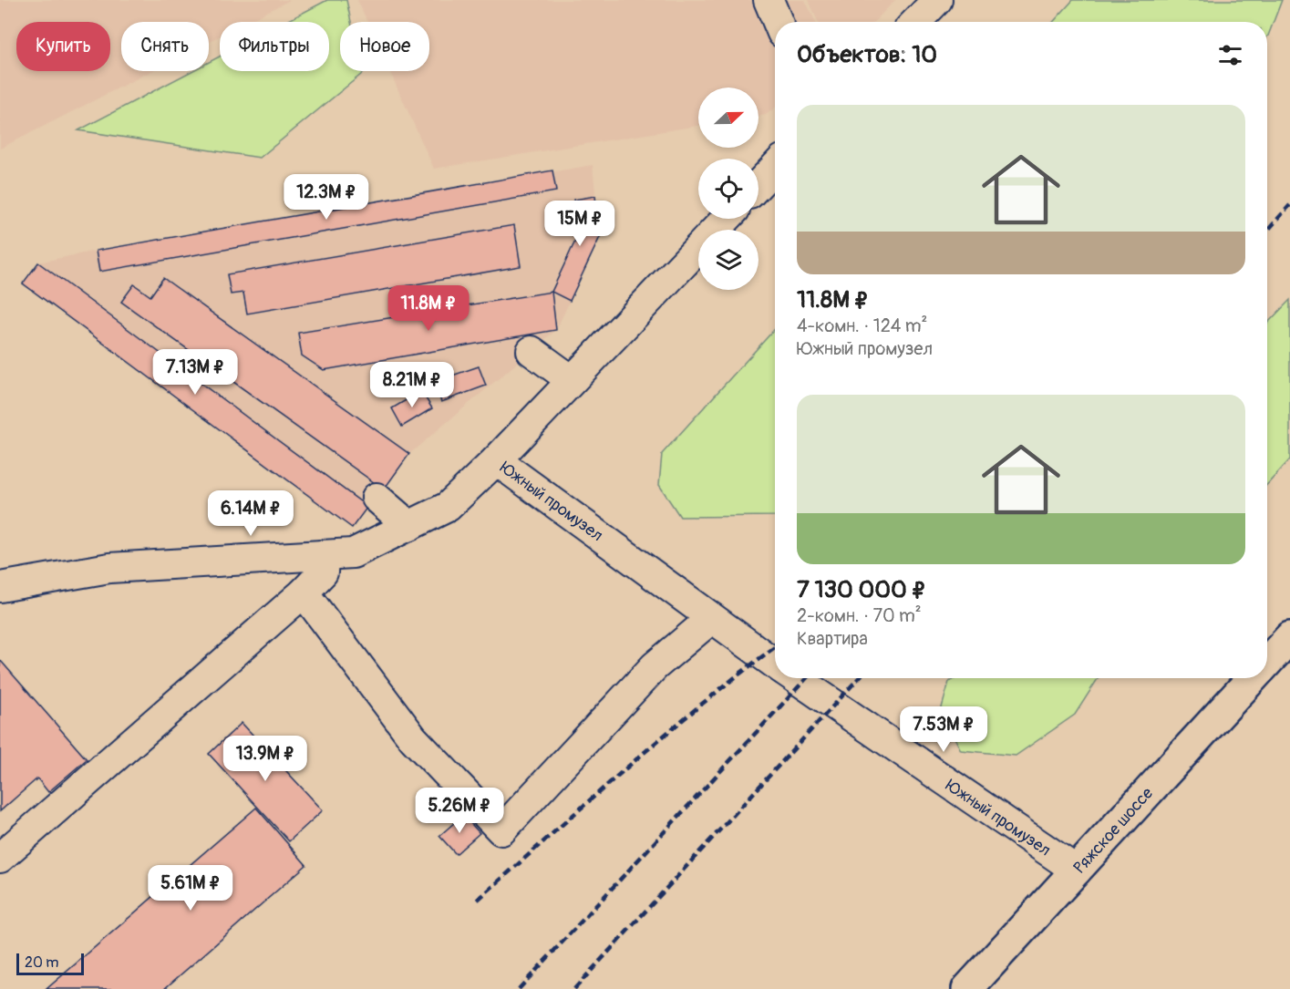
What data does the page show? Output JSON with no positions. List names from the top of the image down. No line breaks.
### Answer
{"streets":{"main road":["Ряжское шоссе"],"street":["Южный промузел"]},"crossings":[["Южный промузел","Ряжское шоссе"]],"scale_bar":"20 m","north":"right","page":{"chip":["Купить","Снять","Фильтры","Новое"],"heading":"Объектов: 10","list":[{"name":"11.8M ₽","note":"4-комн. · 124 m² · Южный промузел"},{"name":"7 130 000 ₽","note":"2-комн. · 70 m² · Квартира"}],"price":["12.3M ₽","15M ₽","11.8M ₽","7.13M ₽","8.21M ₽","6.14M ₽","7.53M ₽","13.9M ₽","5.26M ₽","5.61M ₽"],"scale":"20 m"}}
